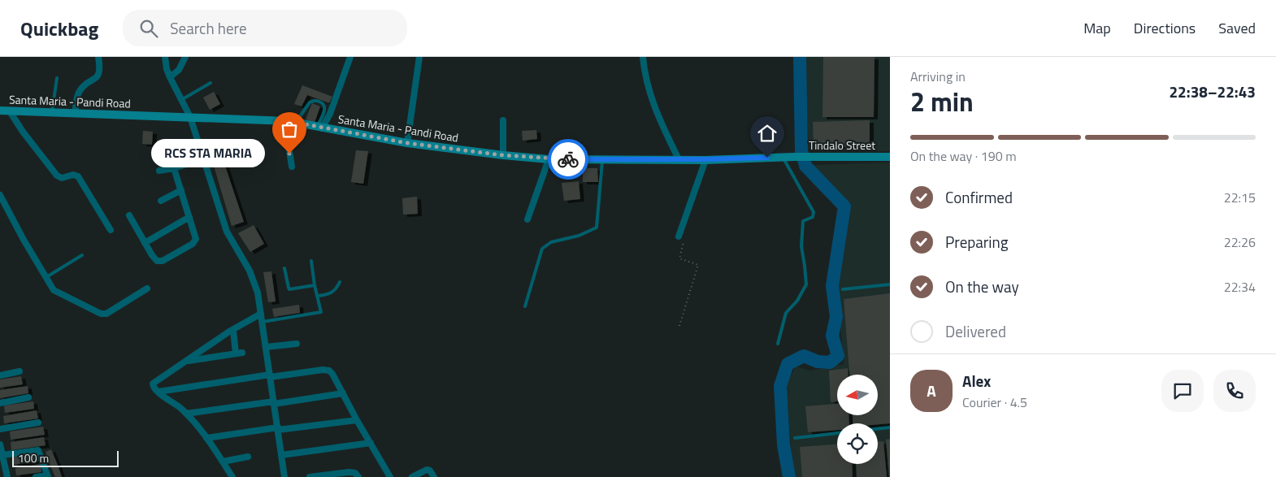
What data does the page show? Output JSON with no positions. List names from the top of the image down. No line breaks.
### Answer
{"streets":{"main road":["Santa Maria - Pandi Road","Tindalo Street"]},"crossings":[["Santa Maria - Pandi Road","Tindalo Street"]],"places":["RCS STA MARIA"],"scale_bar":"100 m","north":"left","page":{"header":"Quickbag","search":"Search here","nav":["Map","Directions","Saved"],"heading":["2 min","Arriving in","22:38–22:43"],"panel":["Alex","Courier · 4.5"],"bar":"On the way · 190 m","bubble":"RCS STA MARIA","list":[["Confirmed","22:15"],["Preparing","22:26"],["On the way","22:34"],"Delivered"],"round":"A","scale":"100 m"}}
